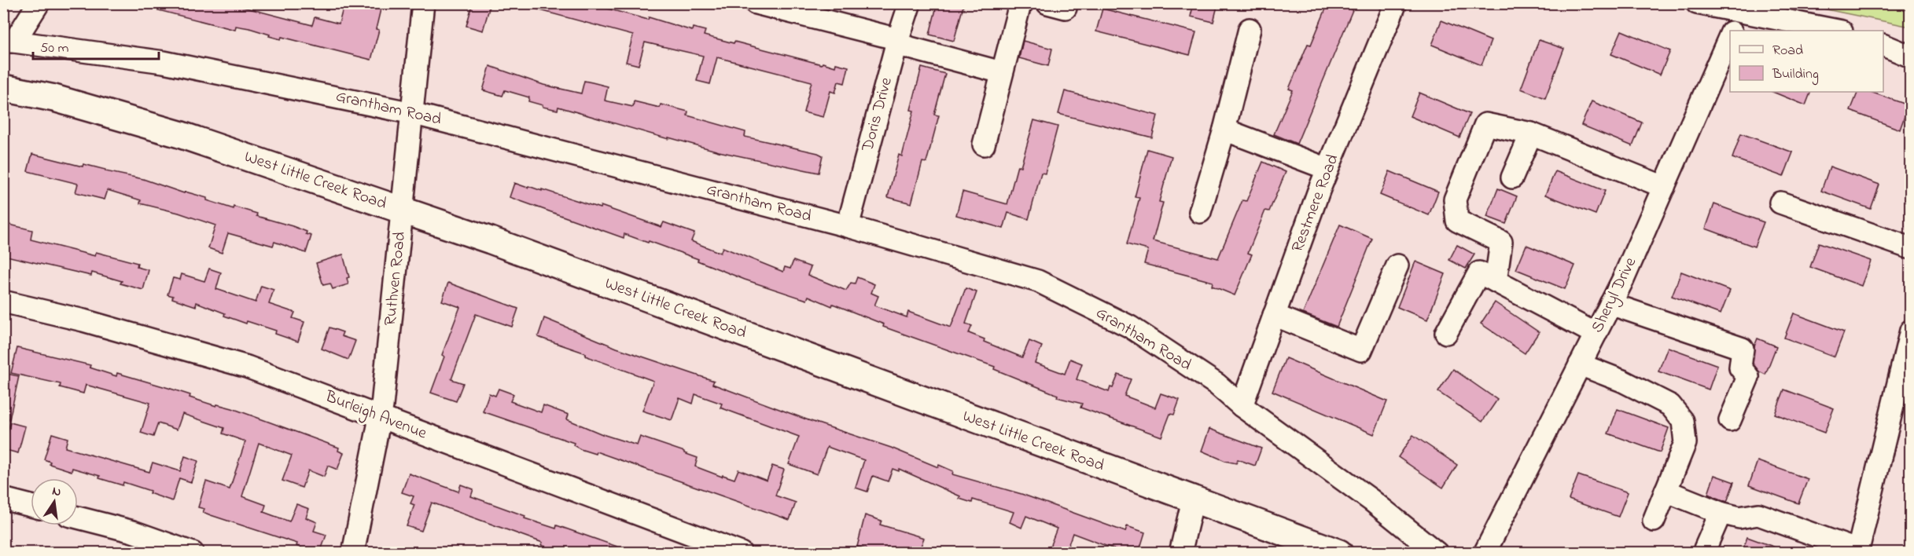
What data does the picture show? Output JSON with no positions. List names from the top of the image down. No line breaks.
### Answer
{"streets":{"main road":["West Little Creek Road"],"street":["Grantham Road","Doris Drive","Restmere Road","Ruthven Road","Sheryl Drive","Burleigh Avenue"]},"crossings":[["Grantham Road","Doris Drive"],["Grantham Road","Restmere Road"],["Grantham Road","Ruthven Road"],["West Little Creek Road","Ruthven Road"],["Ruthven Road","Burleigh Avenue"]],"legend":["Road","Building"],"scale_bar":"50 m","north":"top"}
